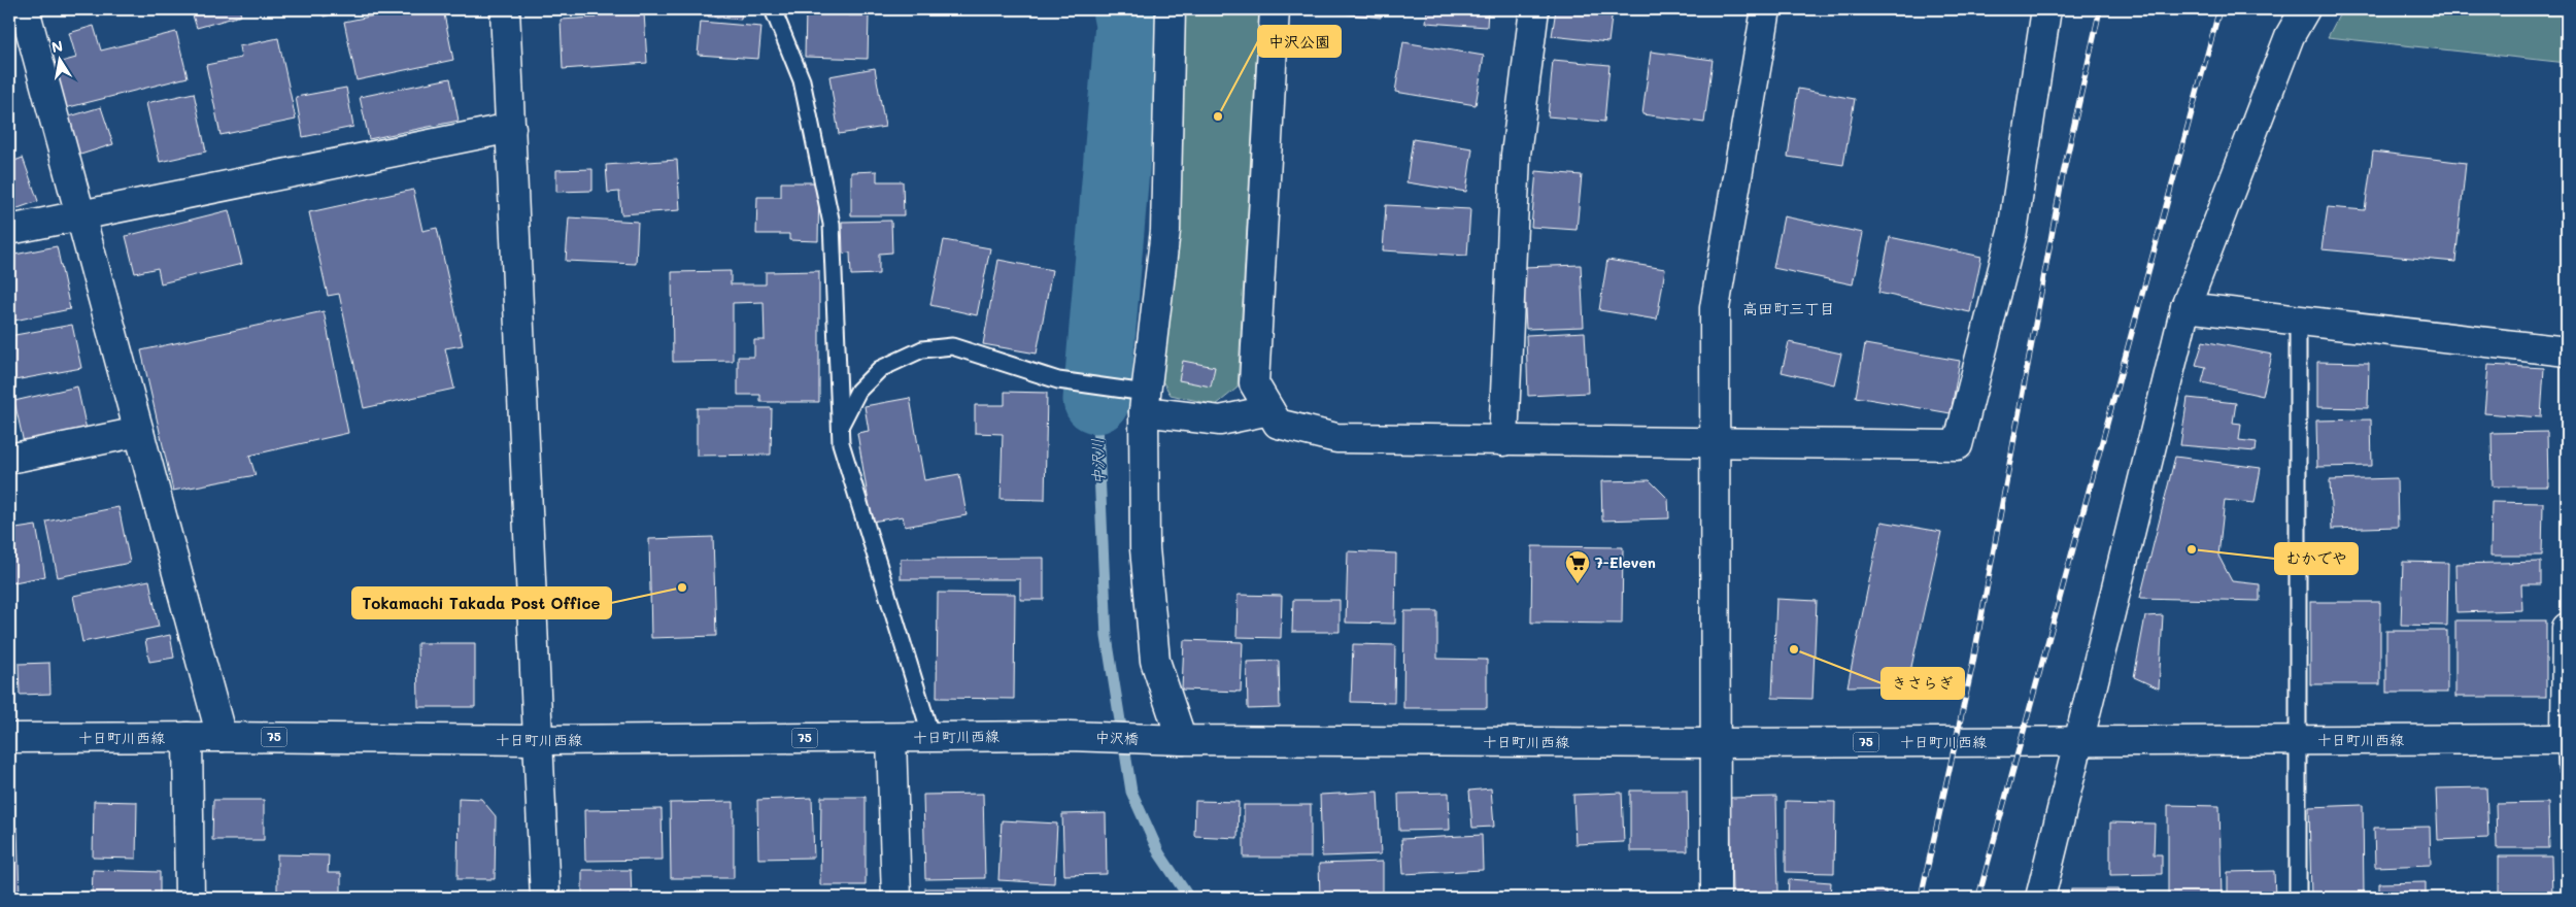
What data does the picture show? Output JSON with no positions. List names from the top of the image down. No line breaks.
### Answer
{"streets":{"street":["75","十日町川西線","中沢橋"]},"crossings":[["十日町川西線","中沢橋"]],"districts":["高田町三丁目"],"water":["中沢川"],"places":{"other":["中沢公園","むかでや","Tokamachi Takada Post Office","きさらぎ"],"supermarket":["7-Eleven"]},"north":"top"}
